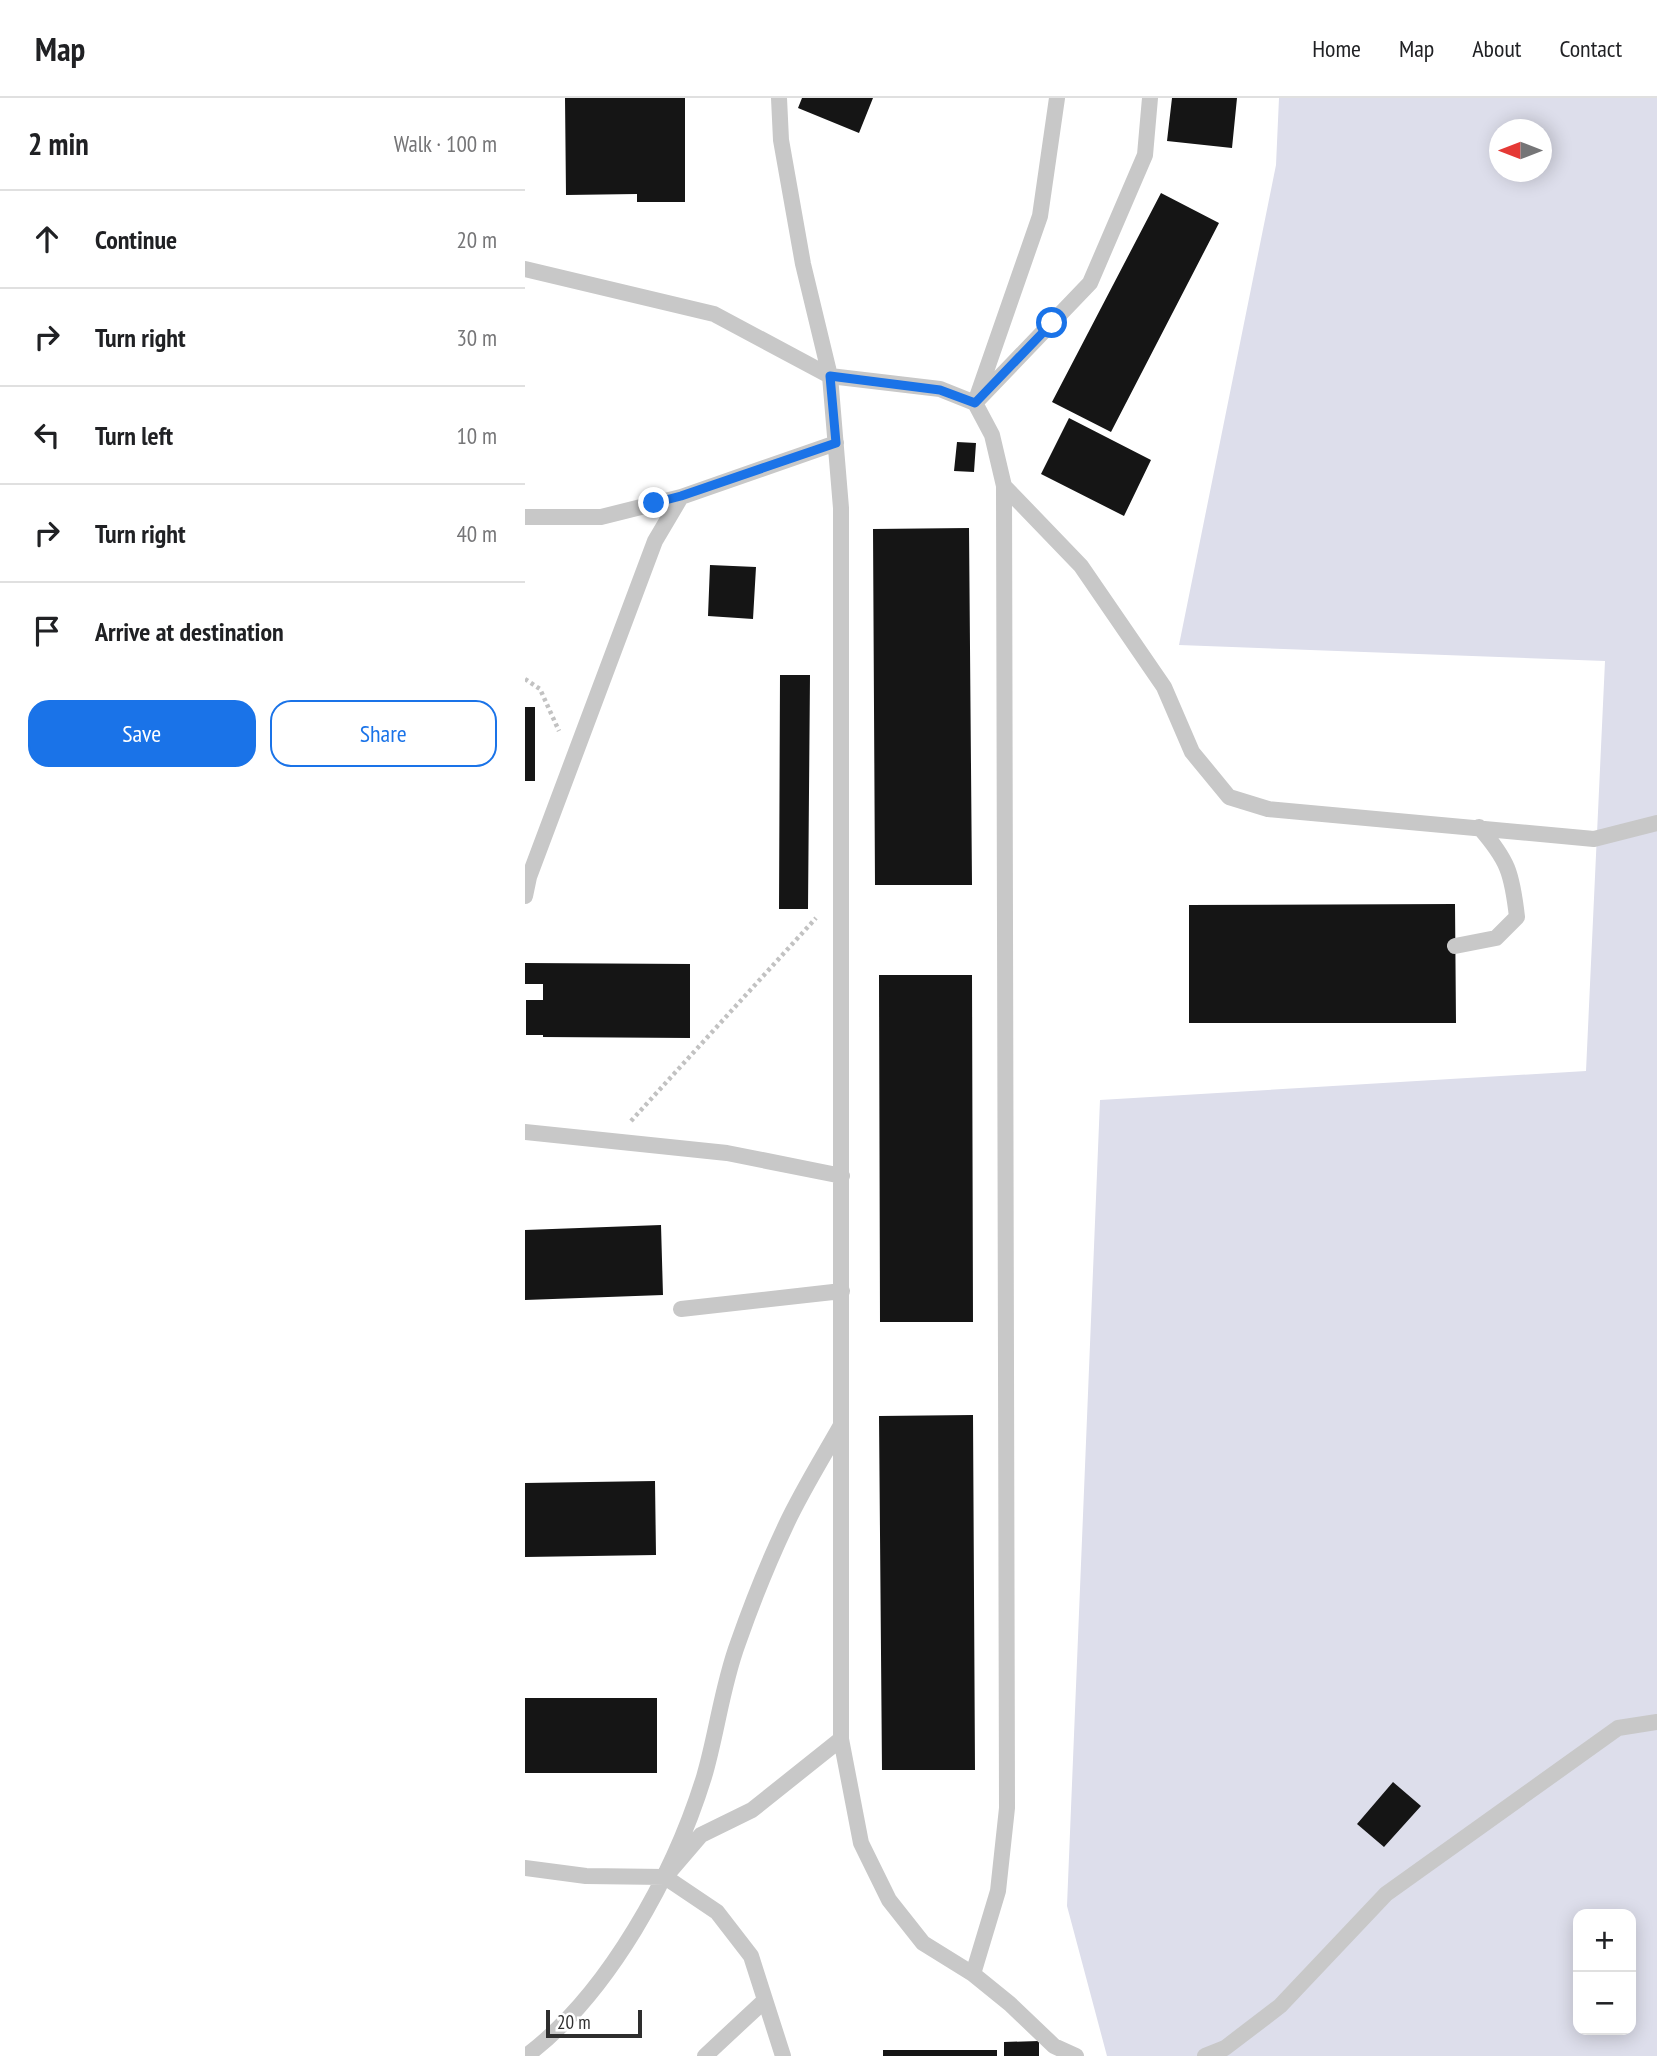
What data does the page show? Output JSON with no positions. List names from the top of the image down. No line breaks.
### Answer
{"scale_bar":"20 m","north":"left","page":{"header":"Map","nav":["Home","Map","About","Contact"],"heading":["2 min","Walk · 100 m"],"list":[["Continue","20 m"],["Turn right","30 m"],["Turn left","10 m"],["Turn right","40 m"],"Arrive at destination"],"buttons":["Save","Share"],"map_buttons":["+","−"],"scale":"20 m"}}
